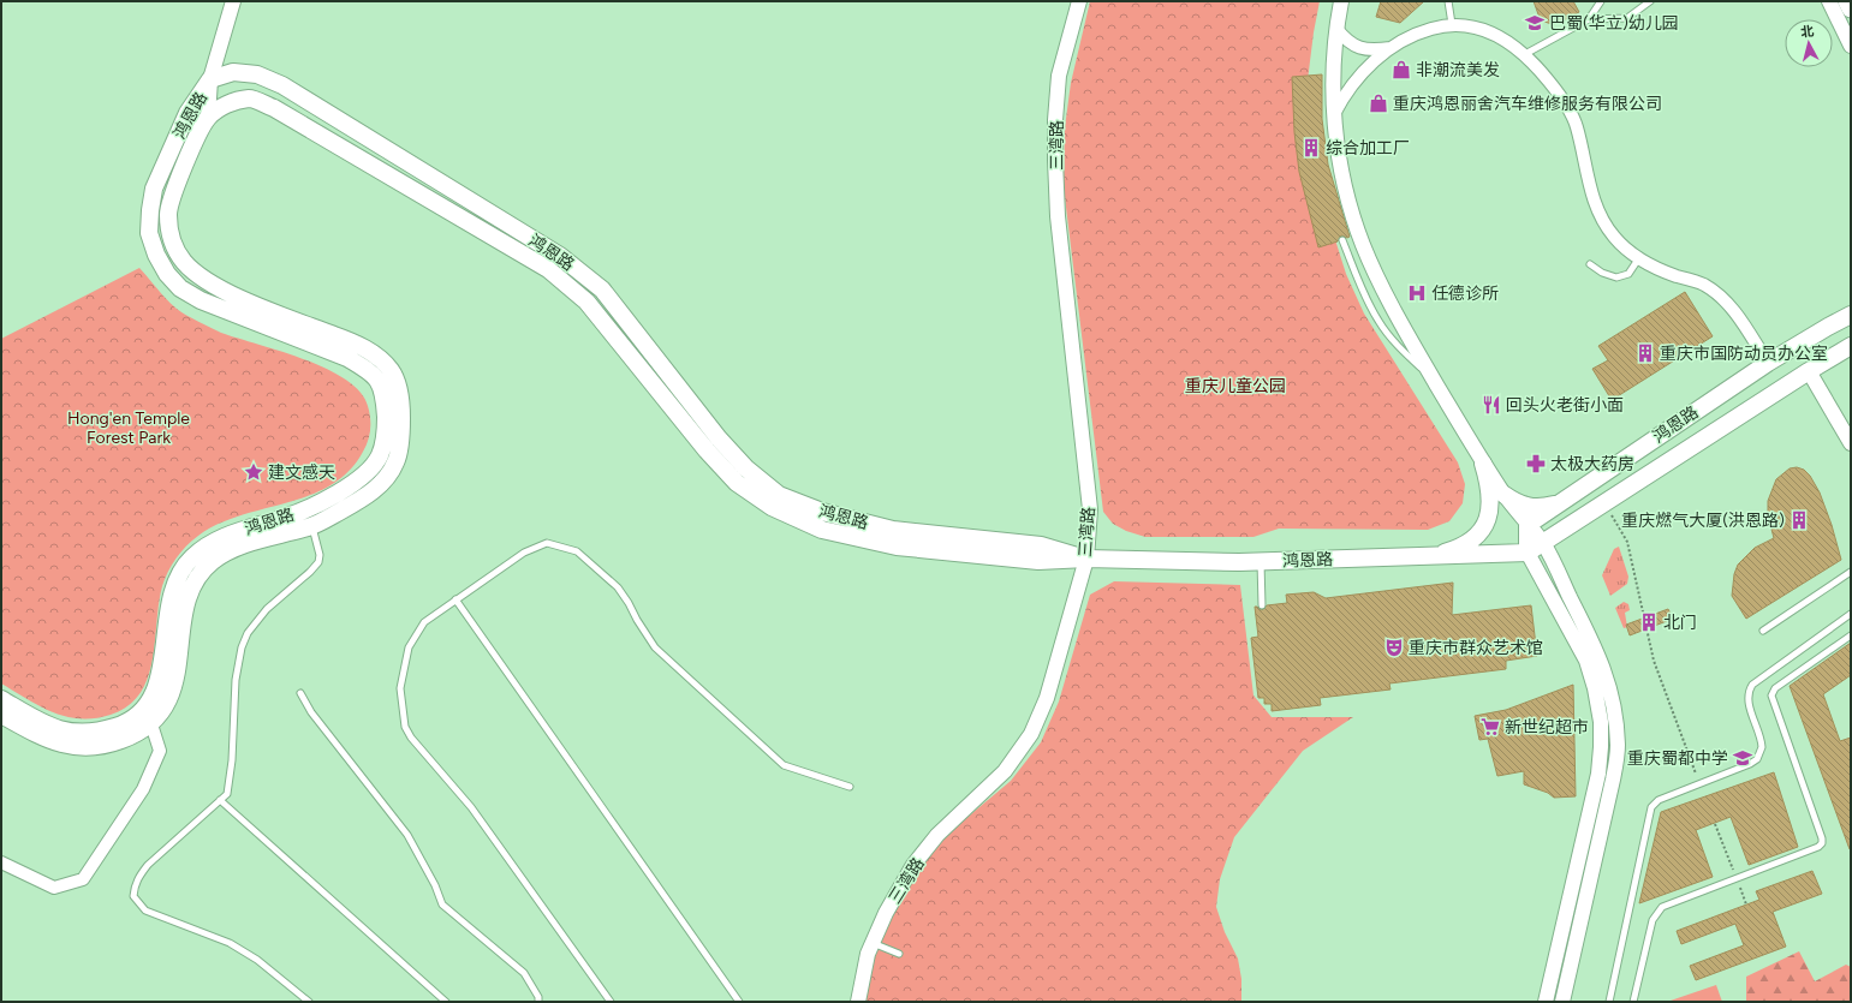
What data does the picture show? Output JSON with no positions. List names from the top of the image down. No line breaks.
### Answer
{"streets":{"main road":["鸿恩路"],"street":["三湾路"]},"crossings":[["鸿恩路","三湾路"]],"parks":["重庆儿童公园","Hong'en Temple Forest Park"],"places":{"school or university":["巴蜀(华立)幼儿园","重庆蜀都中学"],"shop":["非潮流美发","重庆鸿恩丽舍汽车维修服务有限公司"],"building":["综合加工厂","重庆市国防动员办公室","重庆燃气大厦(洪恩路)","北门"],"hospital":["任德诊所"],"restaurant":["回头火老街小面"],"pharmacy":["太极大药房"],"place":["建文感天"],"theatre":["重庆市群众艺术馆"],"supermarket":["新世纪超市"]},"north":"top"}
